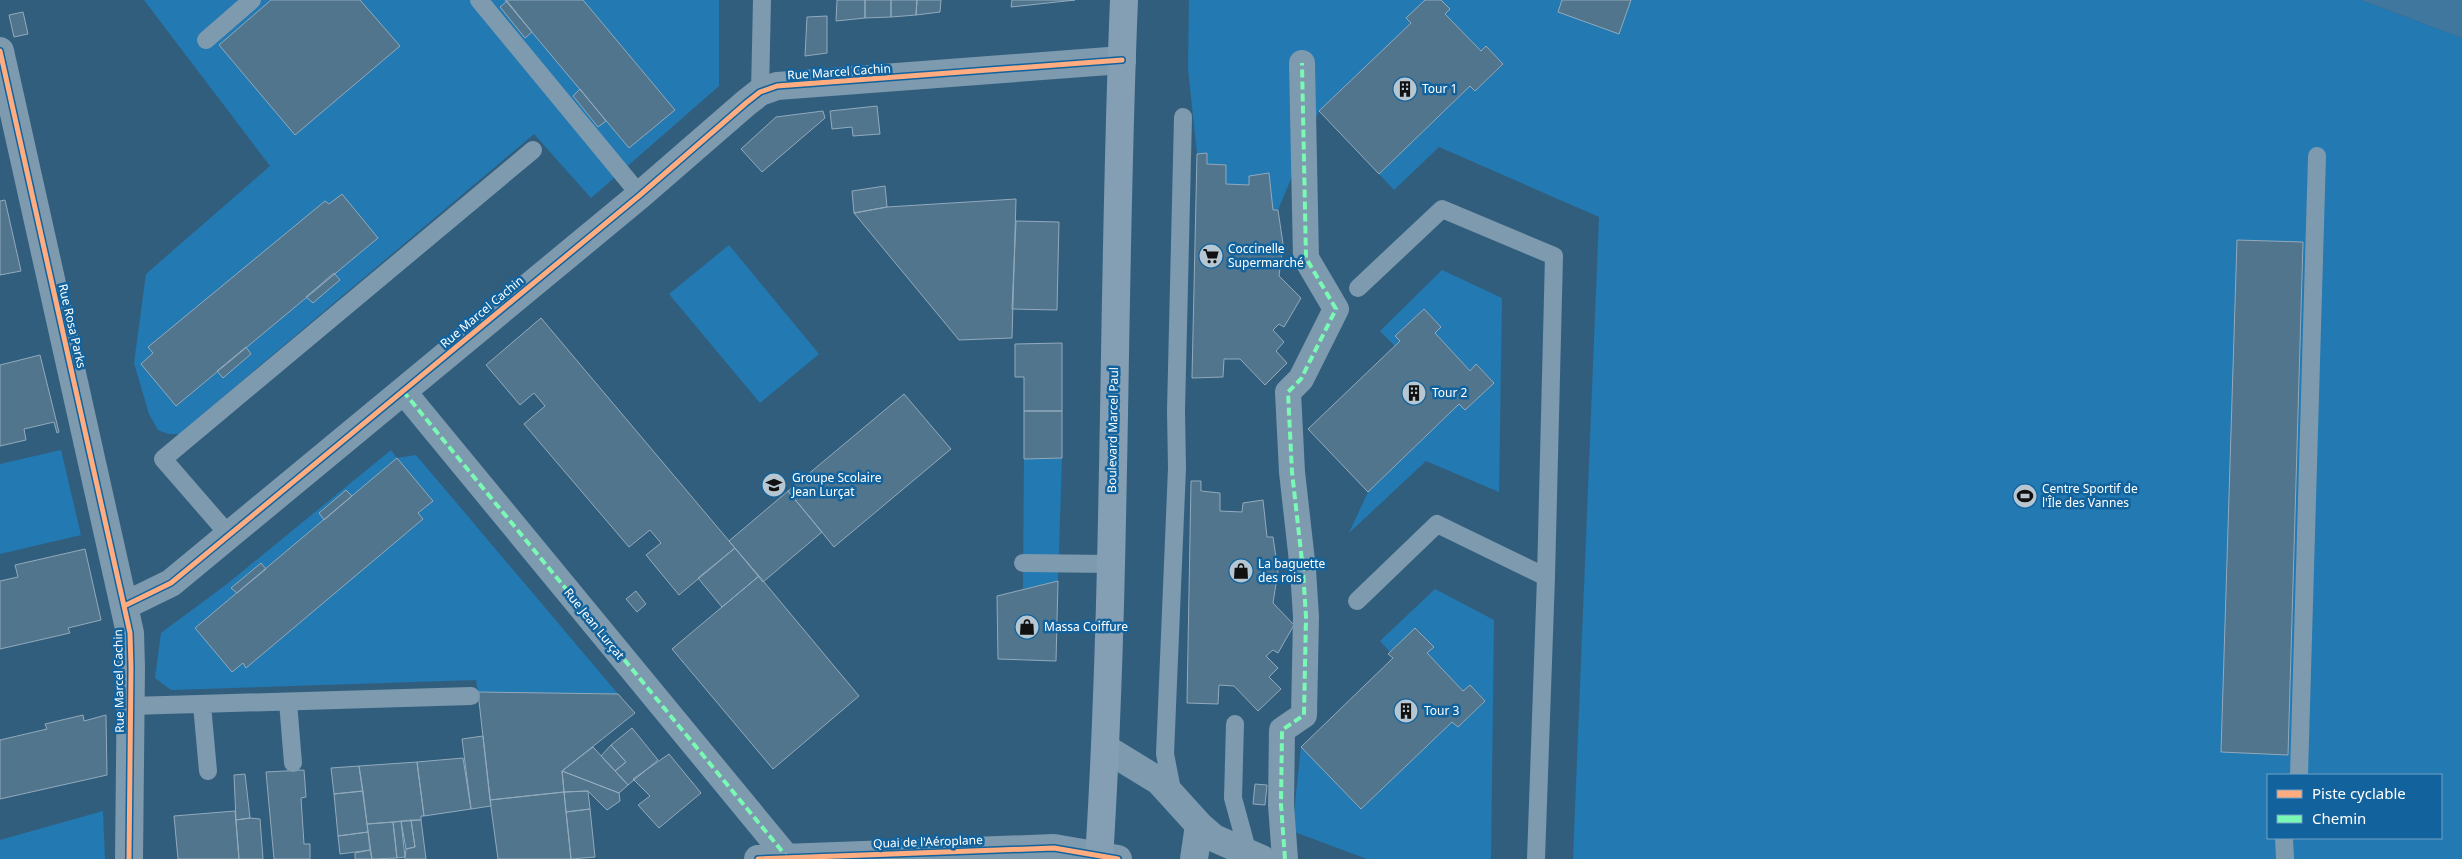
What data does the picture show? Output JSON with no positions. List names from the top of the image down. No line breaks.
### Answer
{"streets":{"main road":["Boulevard Marcel Paul"],"street":["Rue Marcel Cachin","Rue Rosa Parks","Rue Jean Lurçat","Quai de l'Aéroplane"]},"crossings":[["Rue Marcel Cachin","Rue Rosa Parks"],["Rue Marcel Cachin","Boulevard Marcel Paul"],["Rue Marcel Cachin","Rue Jean Lurçat"],["Boulevard Marcel Paul","Quai de l'Aéroplane"],["Rue Jean Lurçat","Quai de l'Aéroplane"]],"places":{"building":["Tour 1","Tour 2","Tour 3"],"supermarket":["Coccinelle Supermarché"],"school or university":["Groupe Scolaire Jean Lurçat"],"sports":["Centre Sportif de l'Île des Vannes"],"shop":["La baguette des rois","Massa Coiffure"]},"legend":["Piste cyclable","Chemin"]}
